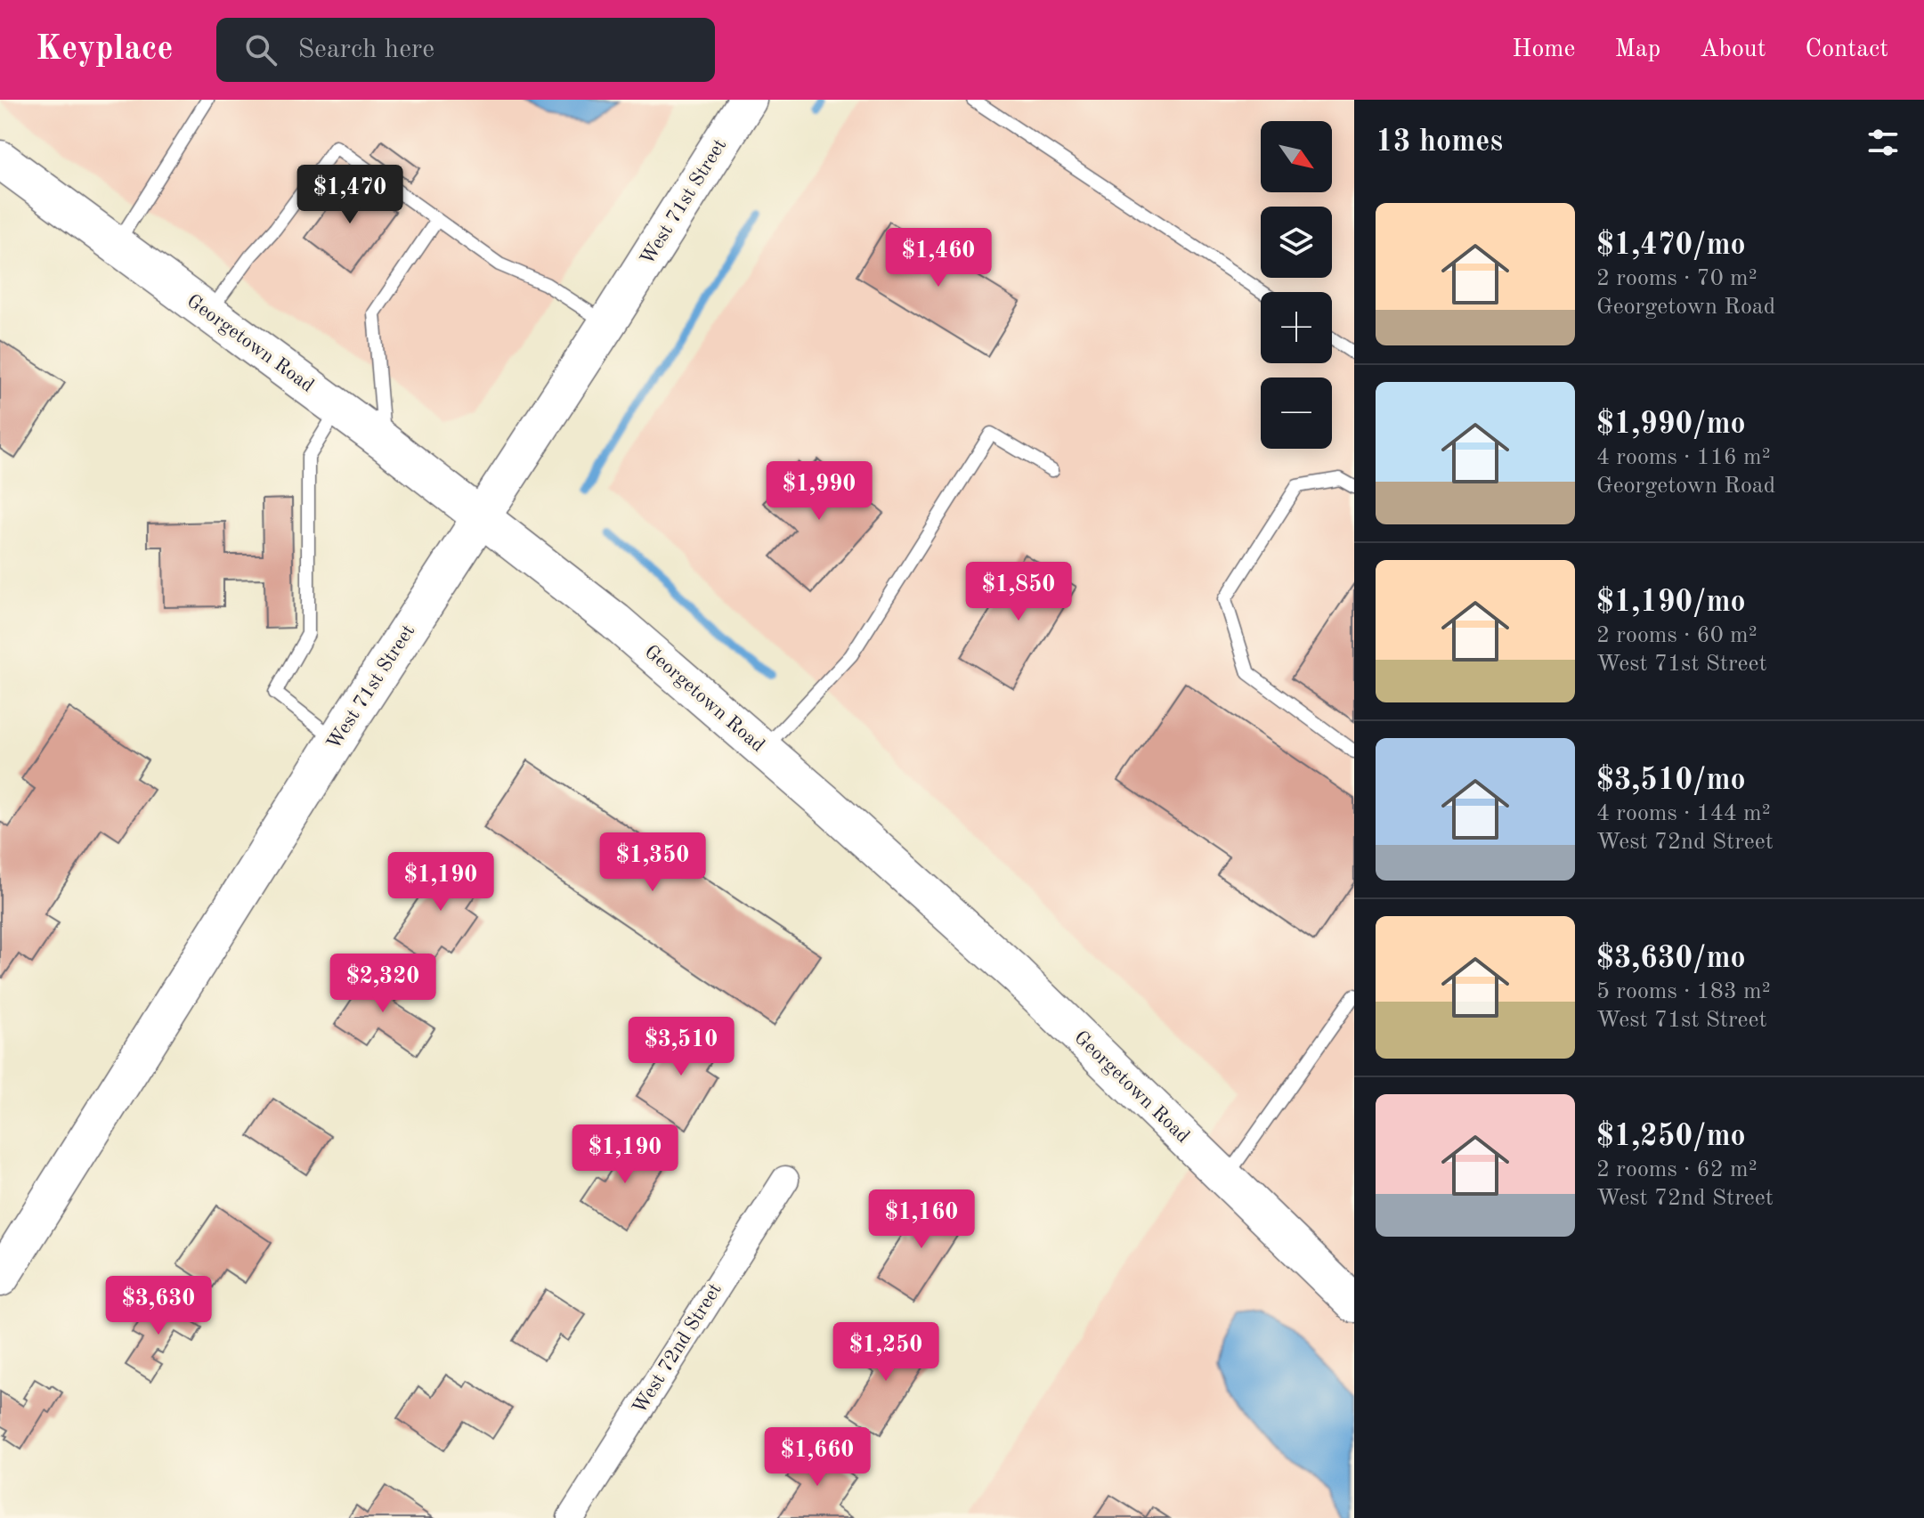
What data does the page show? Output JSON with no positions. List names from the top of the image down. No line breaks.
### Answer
{"streets":{"main road":["West 71st Street","Georgetown Road"],"street":["West 72nd Street"]},"crossings":[["West 71st Street","Georgetown Road"]],"north":"bottom right","page":{"header":"Keyplace","search":"Search here","nav":["Home","Map","About","Contact"],"heading":"13 homes","map_buttons":["+","−"],"price":["$1,470","$1,460","$1,990","$1,850","$1,350","$1,190","$2,320","$3,510","$1,190","$1,160","$3,630","$1,250","$1,660"],"list":[{"name":"$1,470/mo","note":"2 rooms · 70 m² · Georgetown Road"},{"name":"$1,990/mo","note":"4 rooms · 116 m² · Georgetown Road"},{"name":"$1,190/mo","note":"2 rooms · 60 m² · West 71st Street"},{"name":"$3,510/mo","note":"4 rooms · 144 m² · West 72nd Street"},{"name":"$3,630/mo","note":"5 rooms · 183 m² · West 71st Street"},{"name":"$1,250/mo","note":"2 rooms · 62 m² · West 72nd Street"}]}}
